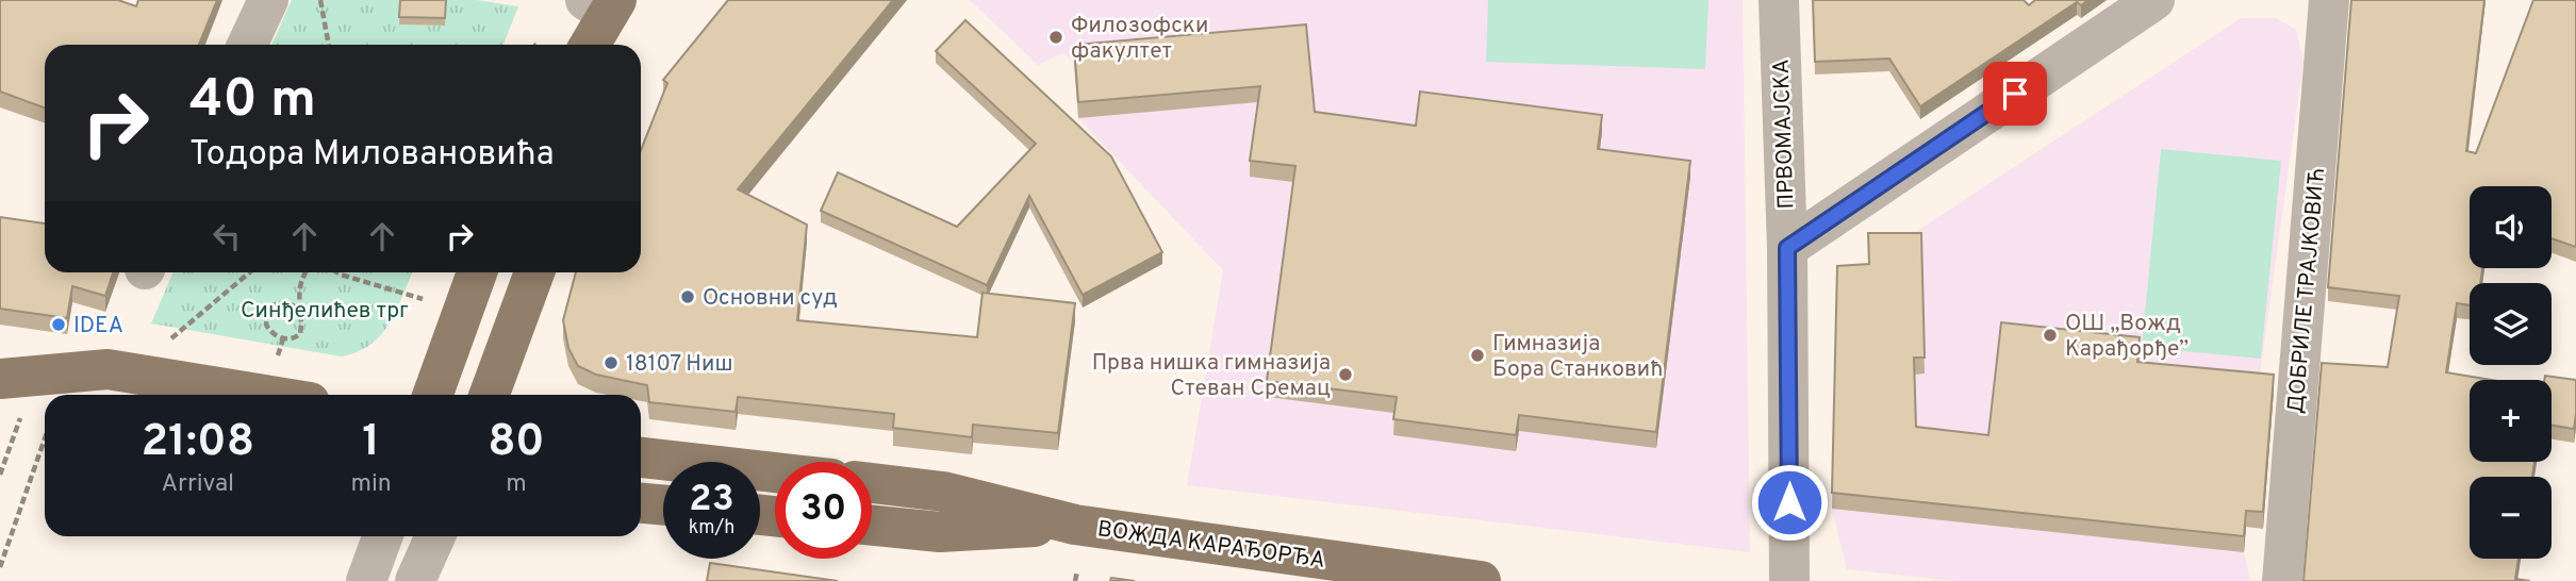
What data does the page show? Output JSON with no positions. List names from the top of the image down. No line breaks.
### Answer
{"streets":{"main road":["ВОЖДА КАРАЂОРЂА"],"street":["ПРВОМАЈСКА","ДОБРИЛЕ ТРАЈКОВИЋ"]},"parks":["Синђелићев трг"],"places":["Филозофски факултет","Основни суд","IDEA","ОШ „Вожд Карађорђе”","Гимназија Бора Станковић","18107 Ниш","Прва нишка гимназија Стеван Сремац"],"page":{"turn":["40 m","Тодора Миловановића"],"map_buttons":["+","−"],"eta":["21:08","Arrival","1","min","80","m"],"speed":"23 km/h","limit":"30"}}
